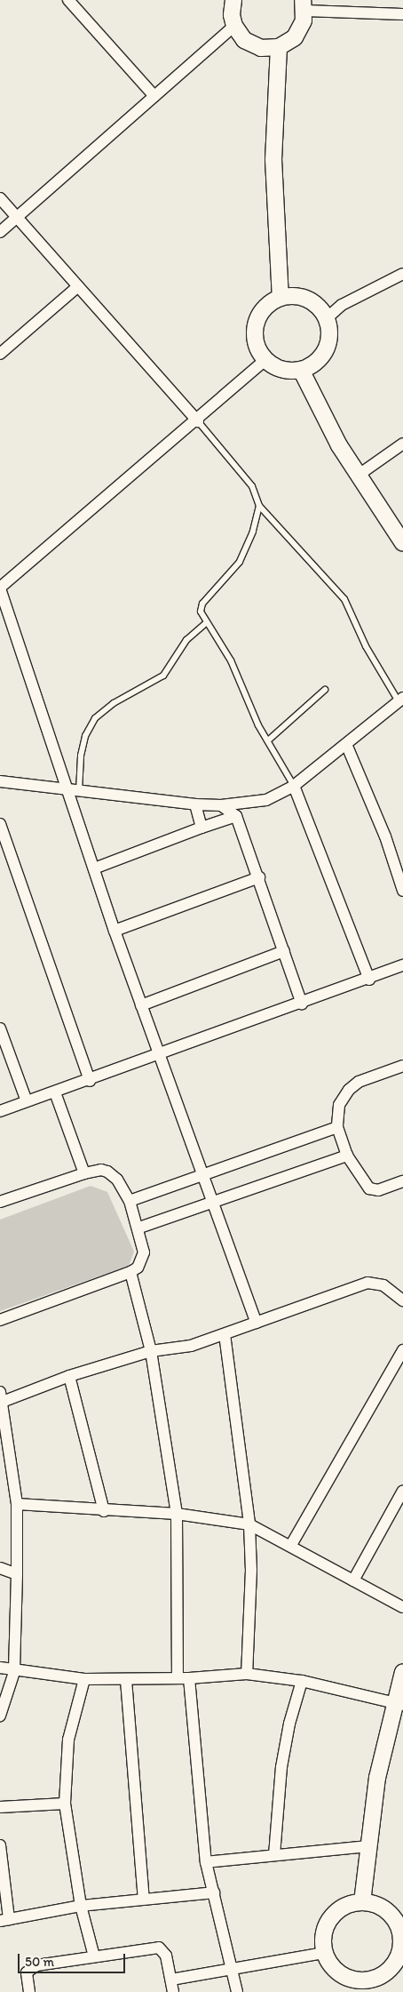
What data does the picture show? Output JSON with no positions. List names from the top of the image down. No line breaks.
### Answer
{"scale_bar":"50 m"}
